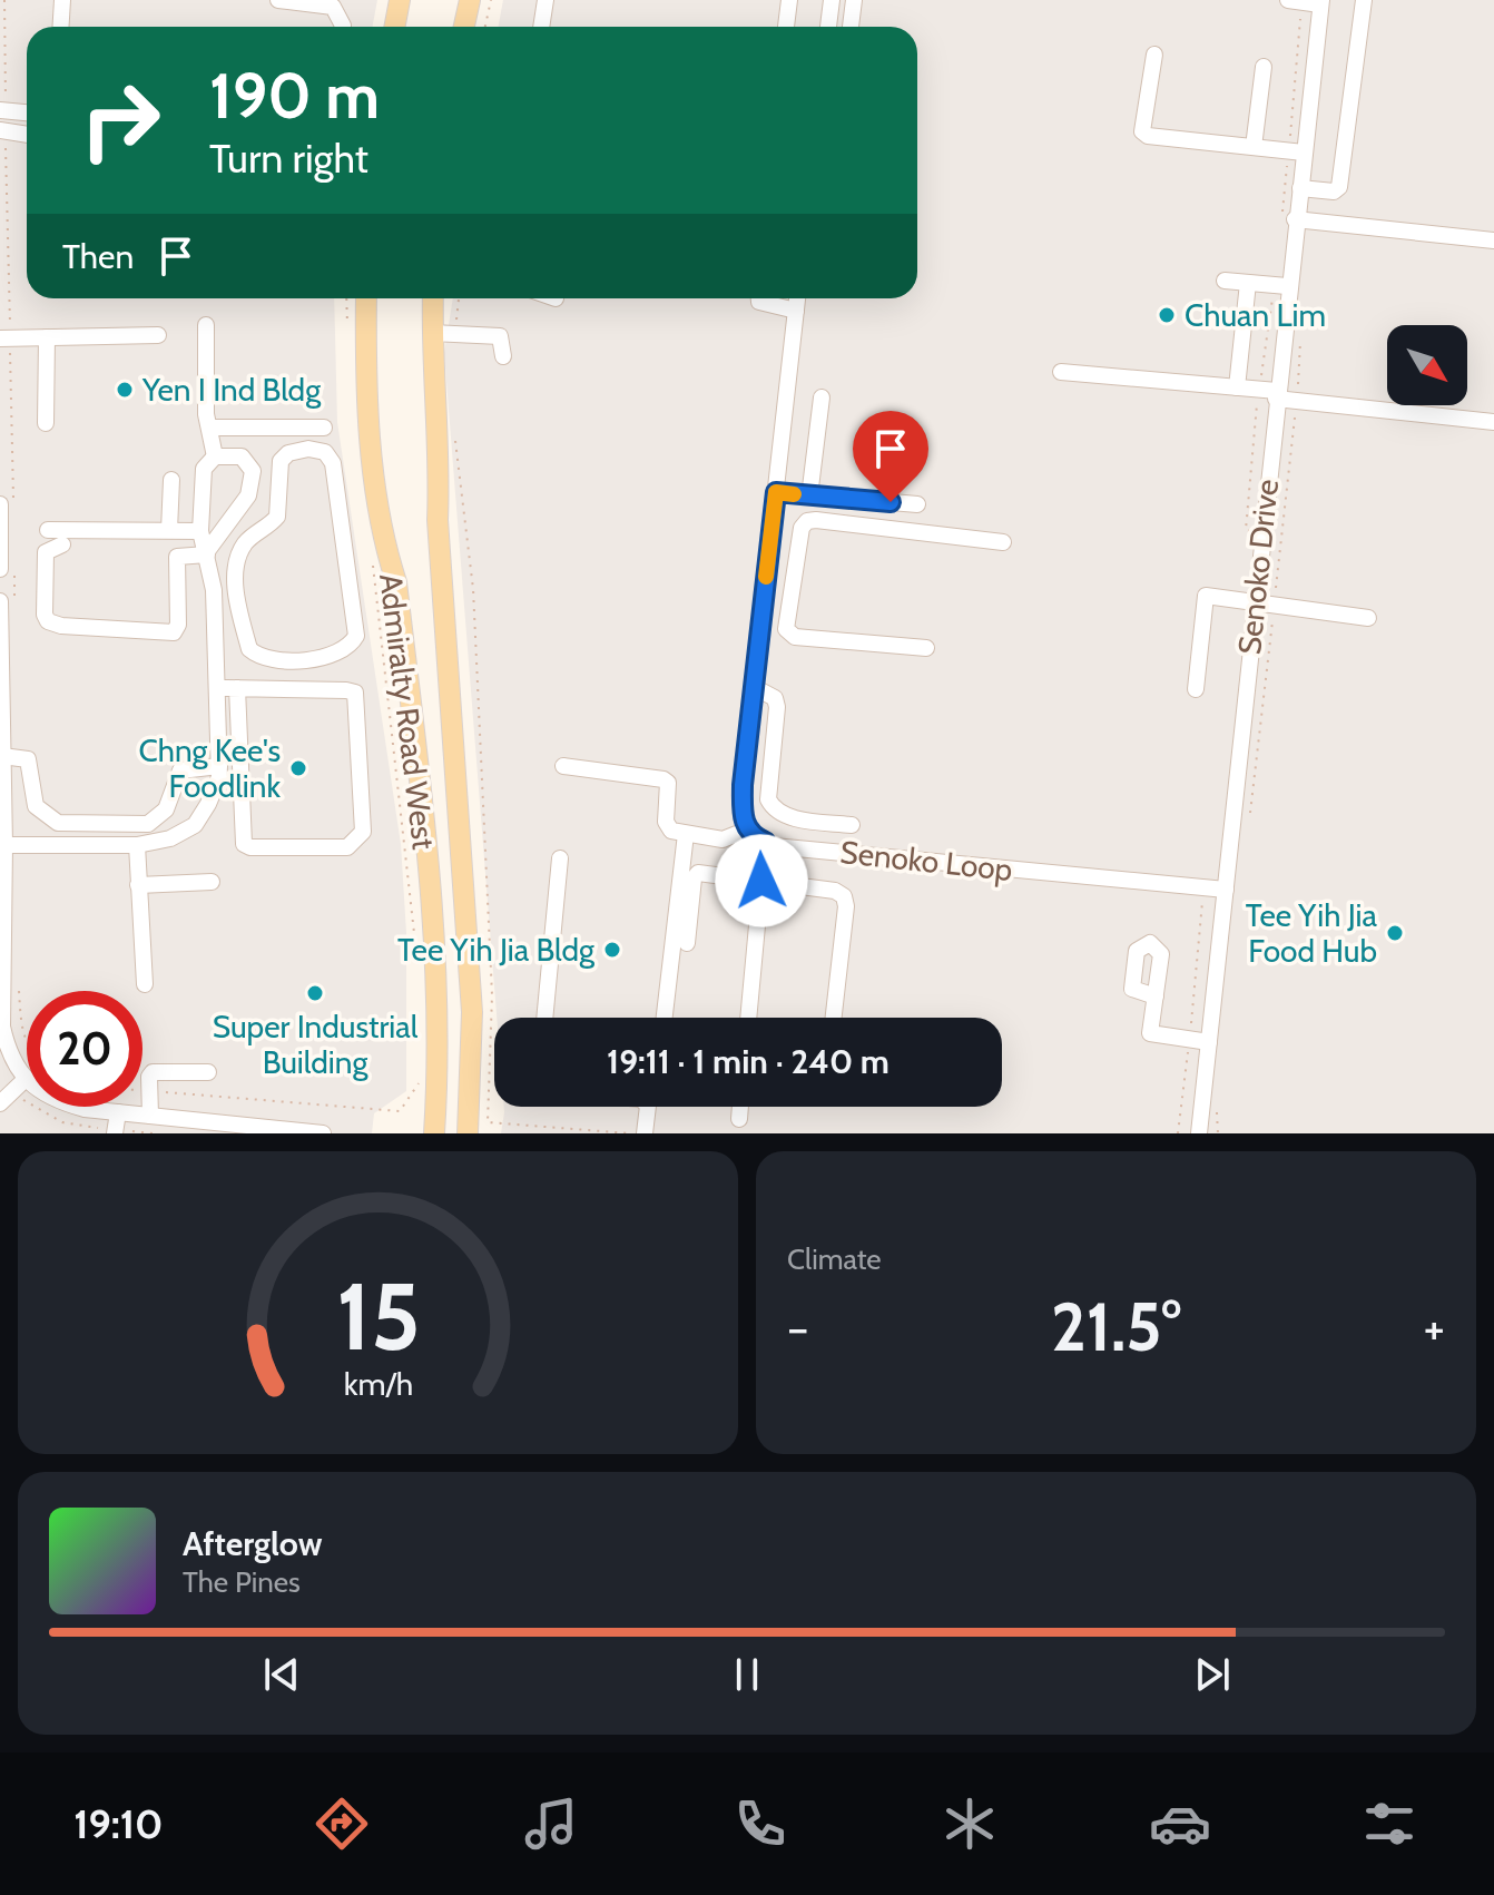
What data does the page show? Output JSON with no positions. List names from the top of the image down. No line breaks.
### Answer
{"streets":{"main road":["Admiralty Road West"],"street":["Senoko Drive","Senoko Loop"]},"crossings":[["Senoko Drive","Senoko Loop"]],"places":["Chuan Lim","Yen I Ind Bldg","Chng Kee's Foodlink","Tee Yih Jia Food Hub","Tee Yih Jia Bldg","Super Industrial Building"],"north":"bottom right","page":{"turn":["190 m","Turn right"],"then":"Then","limit":"20","trip":"19:11 · 1 min · 240 m","tile":"Climate","heat":["−","21.5°","+"],"song":["Afterglow","The Pines"],"tabs":"19:10","gauge":["15","km/h"]}}
